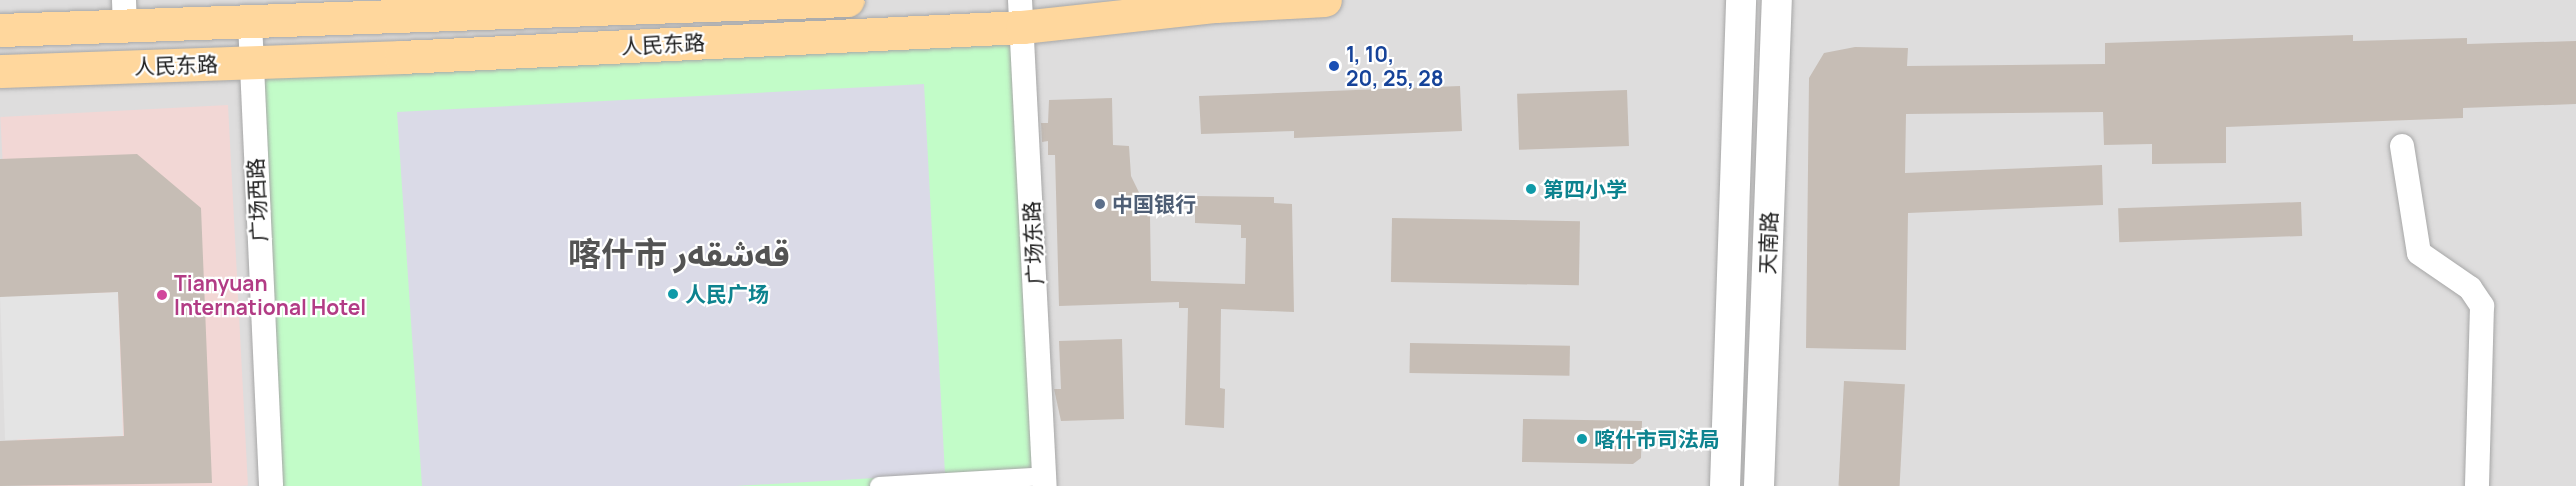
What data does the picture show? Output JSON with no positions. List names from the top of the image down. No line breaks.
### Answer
{"streets":{"main road":["人民东路"],"street":["广场西路","广场东路","天南路"]},"crossings":[["人民东路","广场西路"],["人民东路","广场东路"]],"districts":["喀什市 قەشقەر"],"places":["1, 10, 20, 25, 28","第四小学","中国银行","人民广场","Tianyuan International Hotel","喀什市司法局"]}
